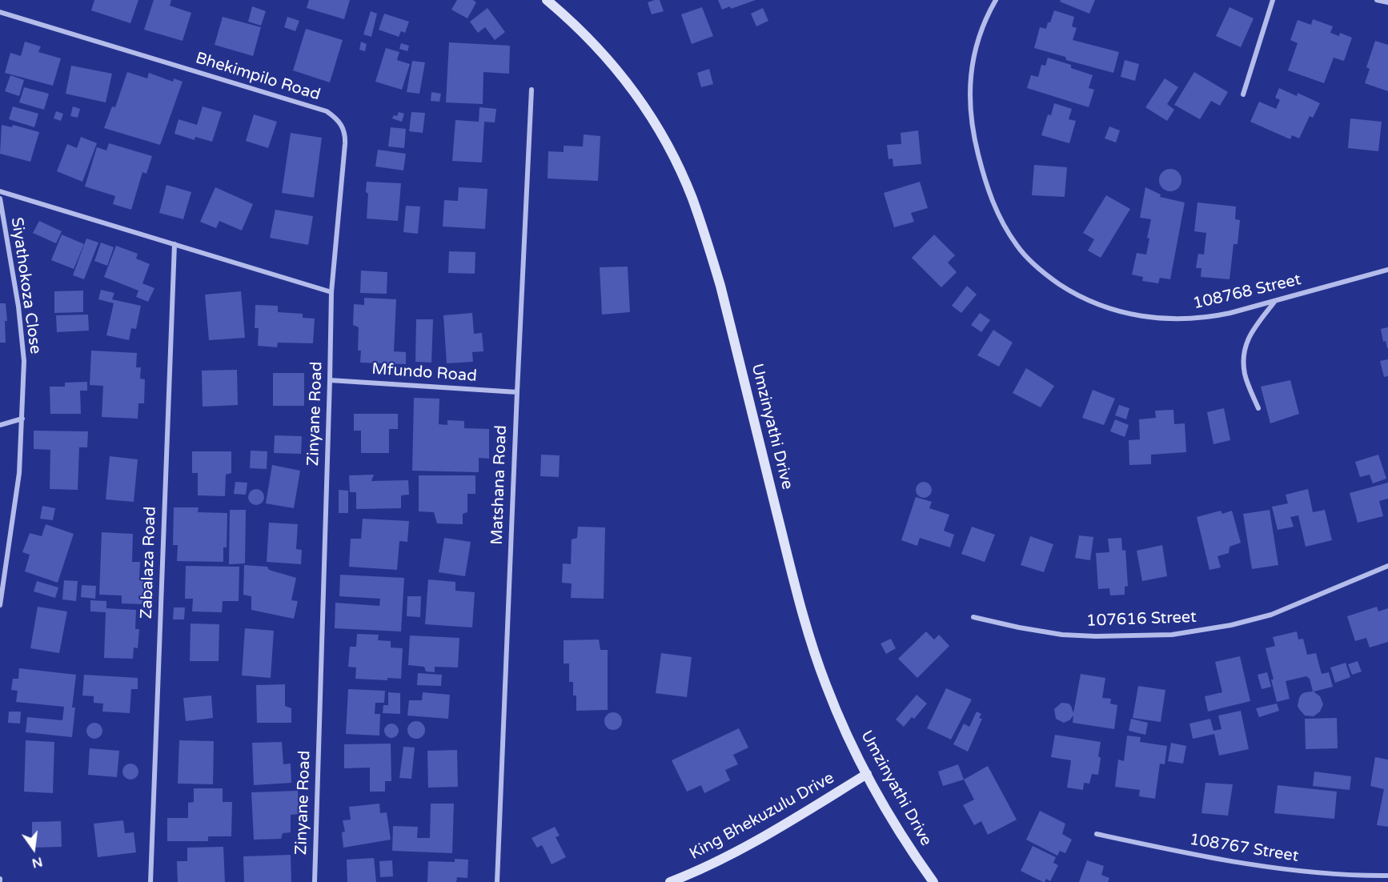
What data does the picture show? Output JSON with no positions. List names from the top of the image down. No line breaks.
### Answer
{"streets":{"street":["Bhekimpilo Road","Siyathokoza Close","108768 Street","Mfundo Road","Zinyane Road","Umzinyathi Drive","Matshana Road","Zabalaza Road","107616 Street","King Bhekuzulu Drive","108767 Street"]},"crossings":[["Bhekimpilo Road","Zinyane Road"],["Mfundo Road","Zinyane Road"],["Mfundo Road","Matshana Road"],["Umzinyathi Drive","King Bhekuzulu Drive"]],"north":"bottom"}
